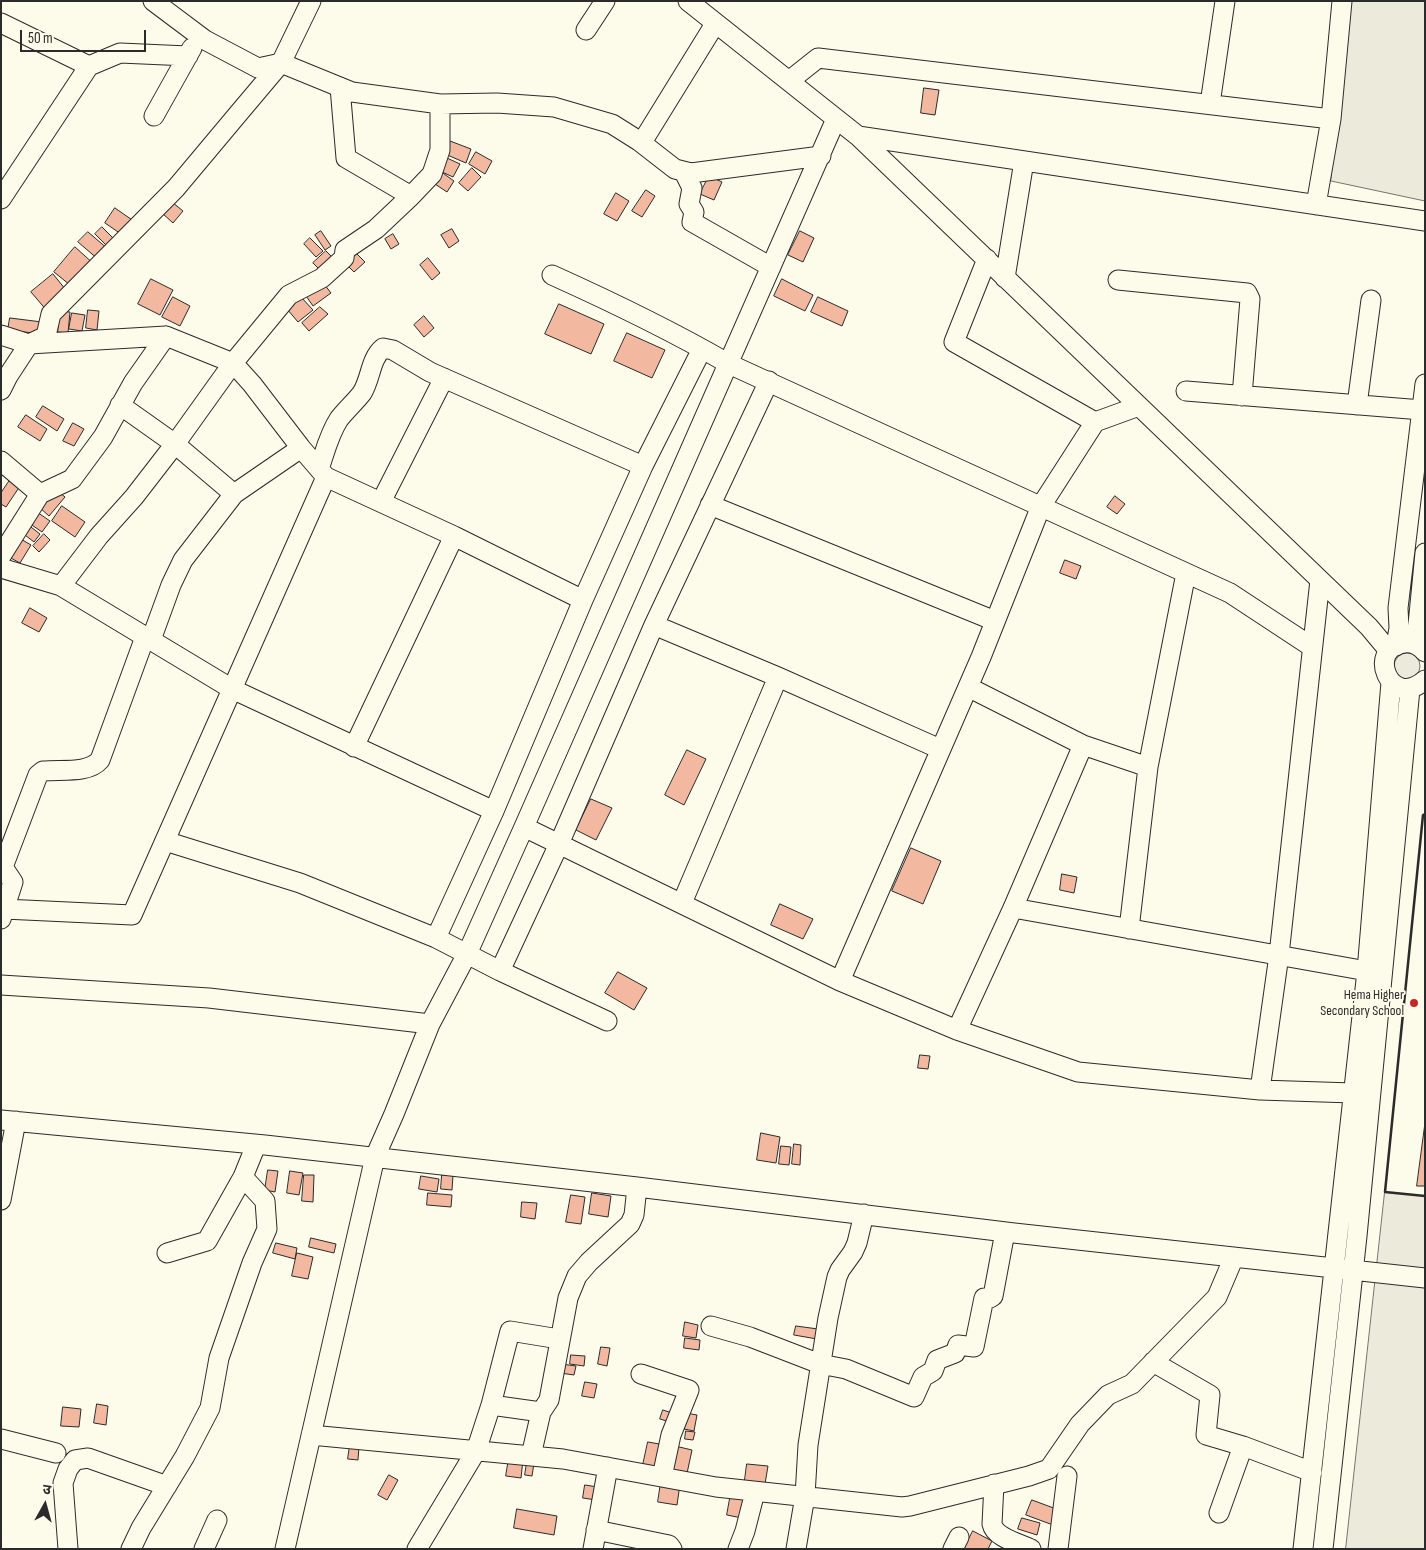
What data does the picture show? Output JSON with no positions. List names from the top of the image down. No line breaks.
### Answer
{"places":["Hema Higher Secondary School"],"scale_bar":"50 m","north":"top"}
